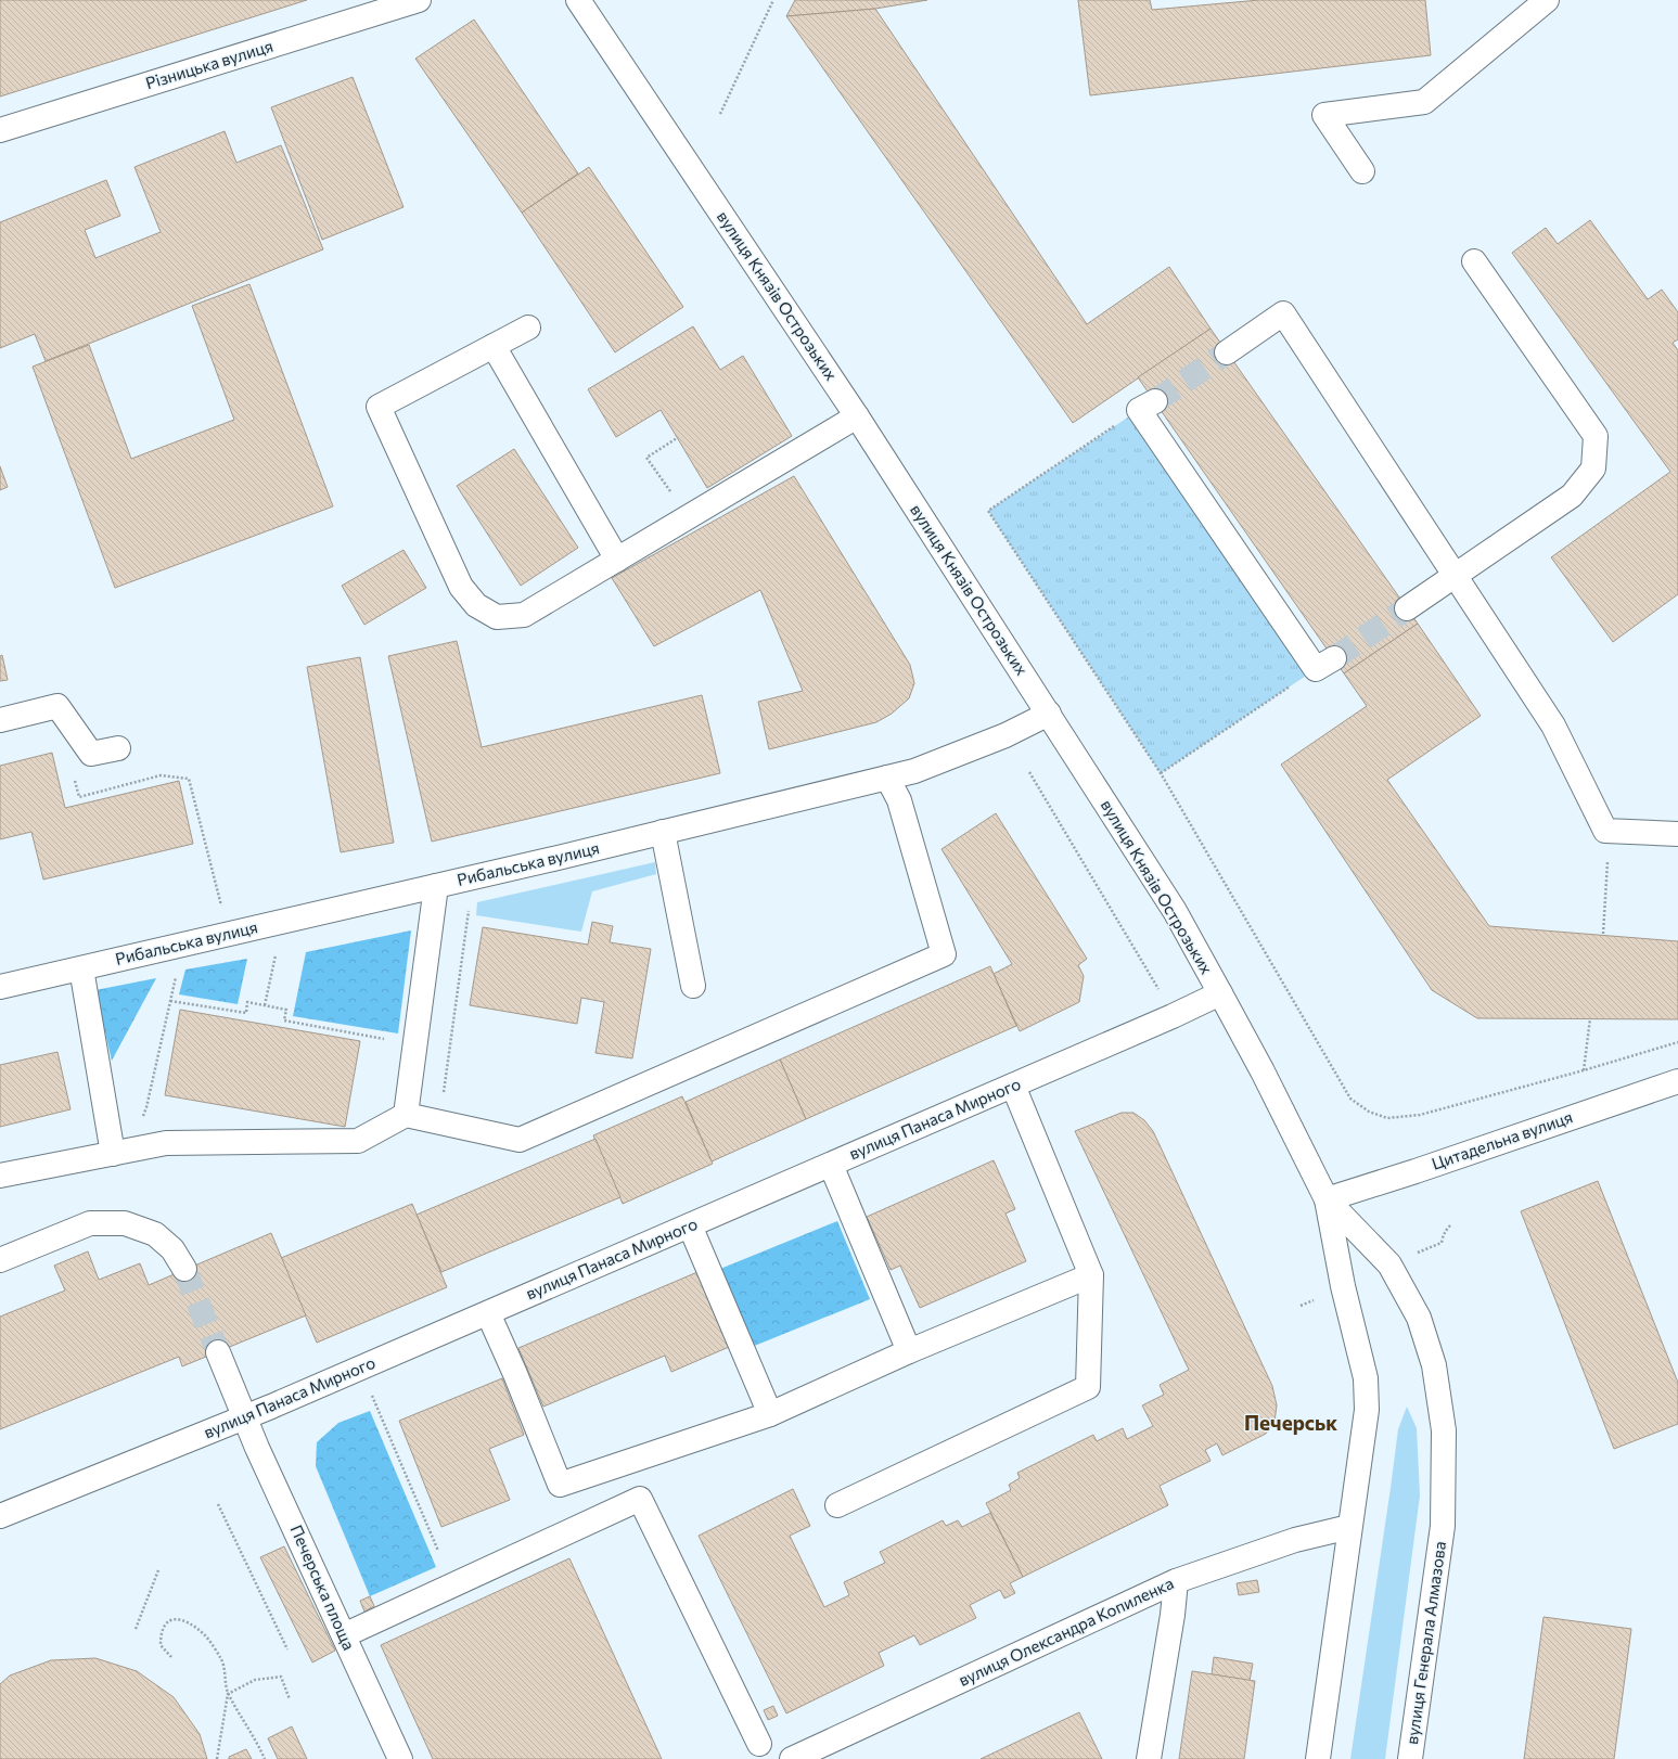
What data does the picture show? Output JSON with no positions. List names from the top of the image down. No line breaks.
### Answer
{"streets":{"street":["Різницька вулиця","вулиця Князів Острозьких","Рибальська вулиця","вулиця Панаса Мирного","Цитадельна вулиця","Печерська площа","вулиця Олександра Копиленка","вулиця Генерала Алмазова"]},"crossings":[["вулиця Князів Острозьких","Рибальська вулиця"],["вулиця Князів Острозьких","вулиця Панаса Мирного"],["вулиця Князів Острозьких","Цитадельна вулиця"],["вулиця Князів Острозьких","вулиця Олександра Копиленка"],["вулиця Князів Острозьких","вулиця Генерала Алмазова"],["вулиця Панаса Мирного","Печерська площа"]],"districts":["Печерськ"]}
